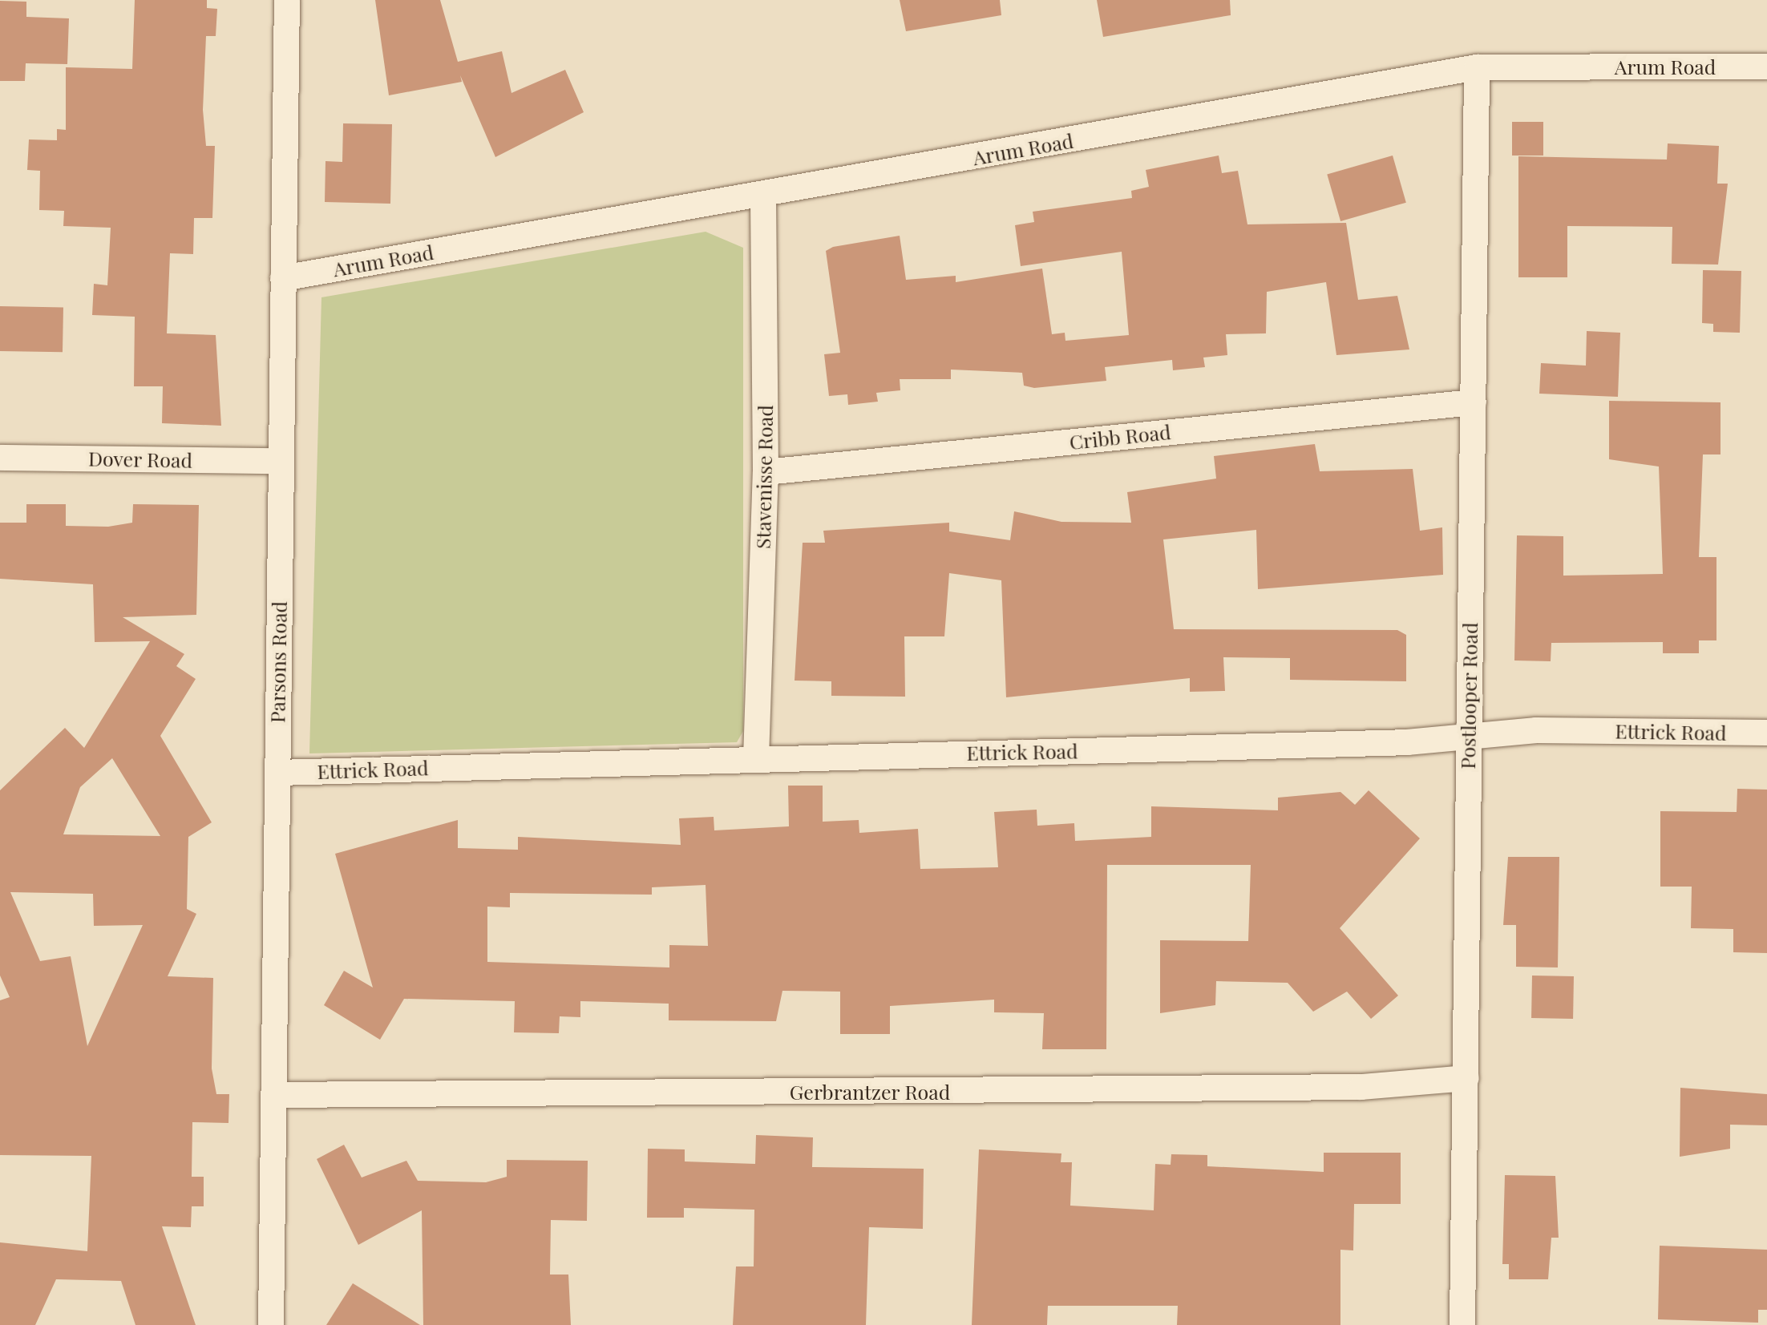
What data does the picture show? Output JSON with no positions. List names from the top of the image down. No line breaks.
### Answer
{"streets":{"street":["Arum Road","Cribb Road","Dover Road","Stavenisse Road","Parsons Road","Postlooper Road","Ettrick Road","Gerbrantzer Road"]},"crossings":[["Arum Road","Stavenisse Road"],["Arum Road","Parsons Road"],["Arum Road","Postlooper Road"],["Cribb Road","Stavenisse Road"],["Cribb Road","Postlooper Road"],["Dover Road","Parsons Road"],["Stavenisse Road","Ettrick Road"],["Parsons Road","Ettrick Road"],["Parsons Road","Gerbrantzer Road"],["Postlooper Road","Ettrick Road"],["Postlooper Road","Gerbrantzer Road"]]}
